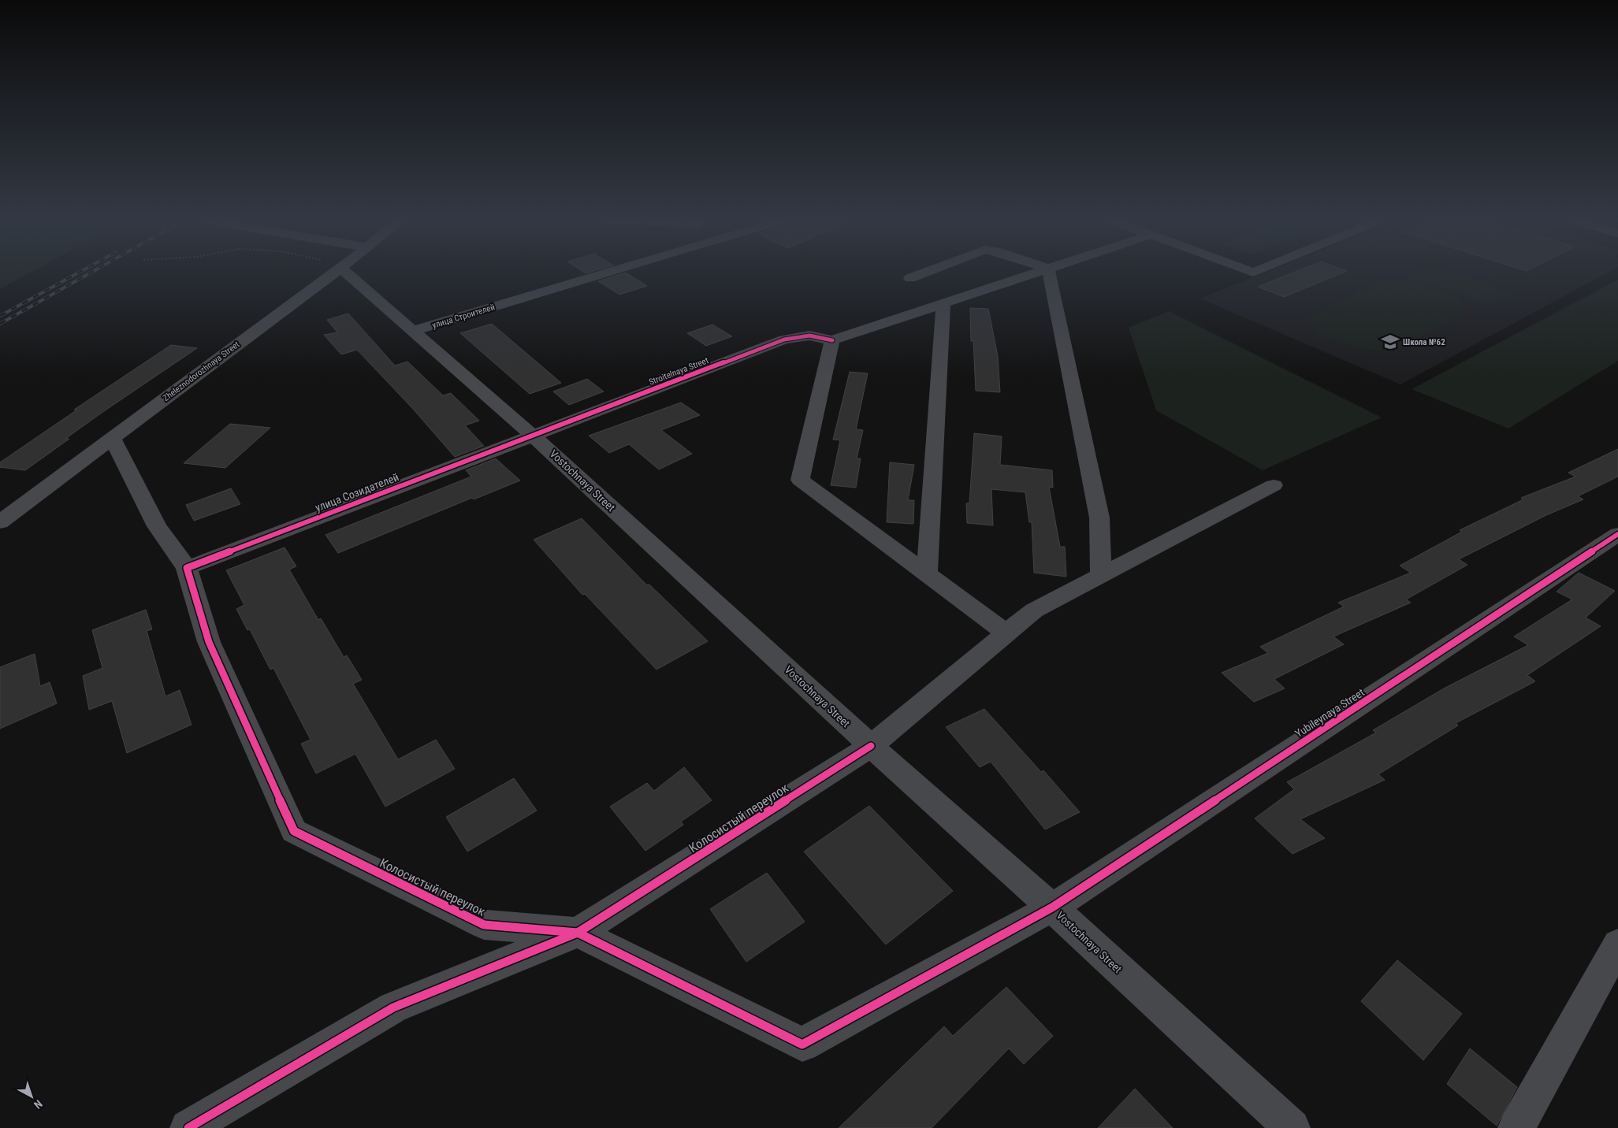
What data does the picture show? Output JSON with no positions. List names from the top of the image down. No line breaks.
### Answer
{"streets":{"street":["улица Строителей","Zheleznodorozhnaya Street","Stroitelnaya Street","Vostochnaya Street","улица Созидателей","Yubileynaya Street","Колосистый переулок"]},"crossings":[["улица Строителей","Vostochnaya Street"],["Zheleznodorozhnaya Street","Колосистый переулок"],["Stroitelnaya Street","Vostochnaya Street"],["Stroitelnaya Street","улица Созидателей"],["Vostochnaya Street","улица Созидателей"],["Vostochnaya Street","Yubileynaya Street"],["Vostochnaya Street","Колосистый переулок"],["улица Созидателей","Колосистый переулок"],["Yubileynaya Street","Колосистый переулок"]],"places":{"school or university":["Школа №62"]},"north":"bottom right"}
